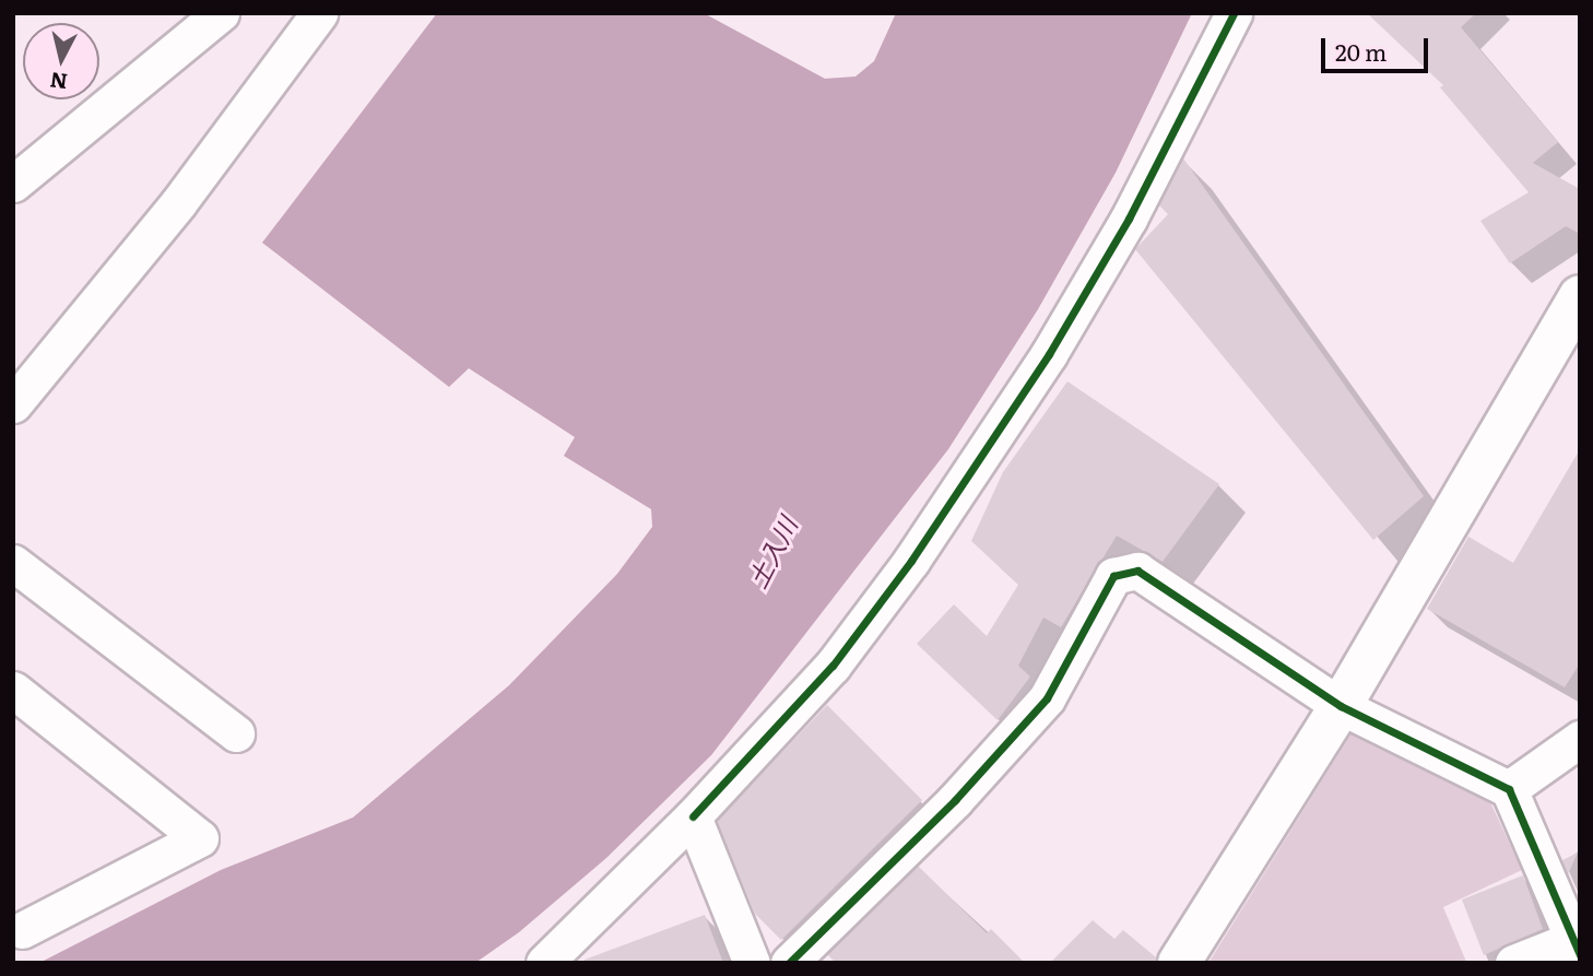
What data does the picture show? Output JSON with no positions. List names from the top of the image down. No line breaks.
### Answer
{"water":["土入川"],"scale_bar":"20 m","north":"bottom"}
